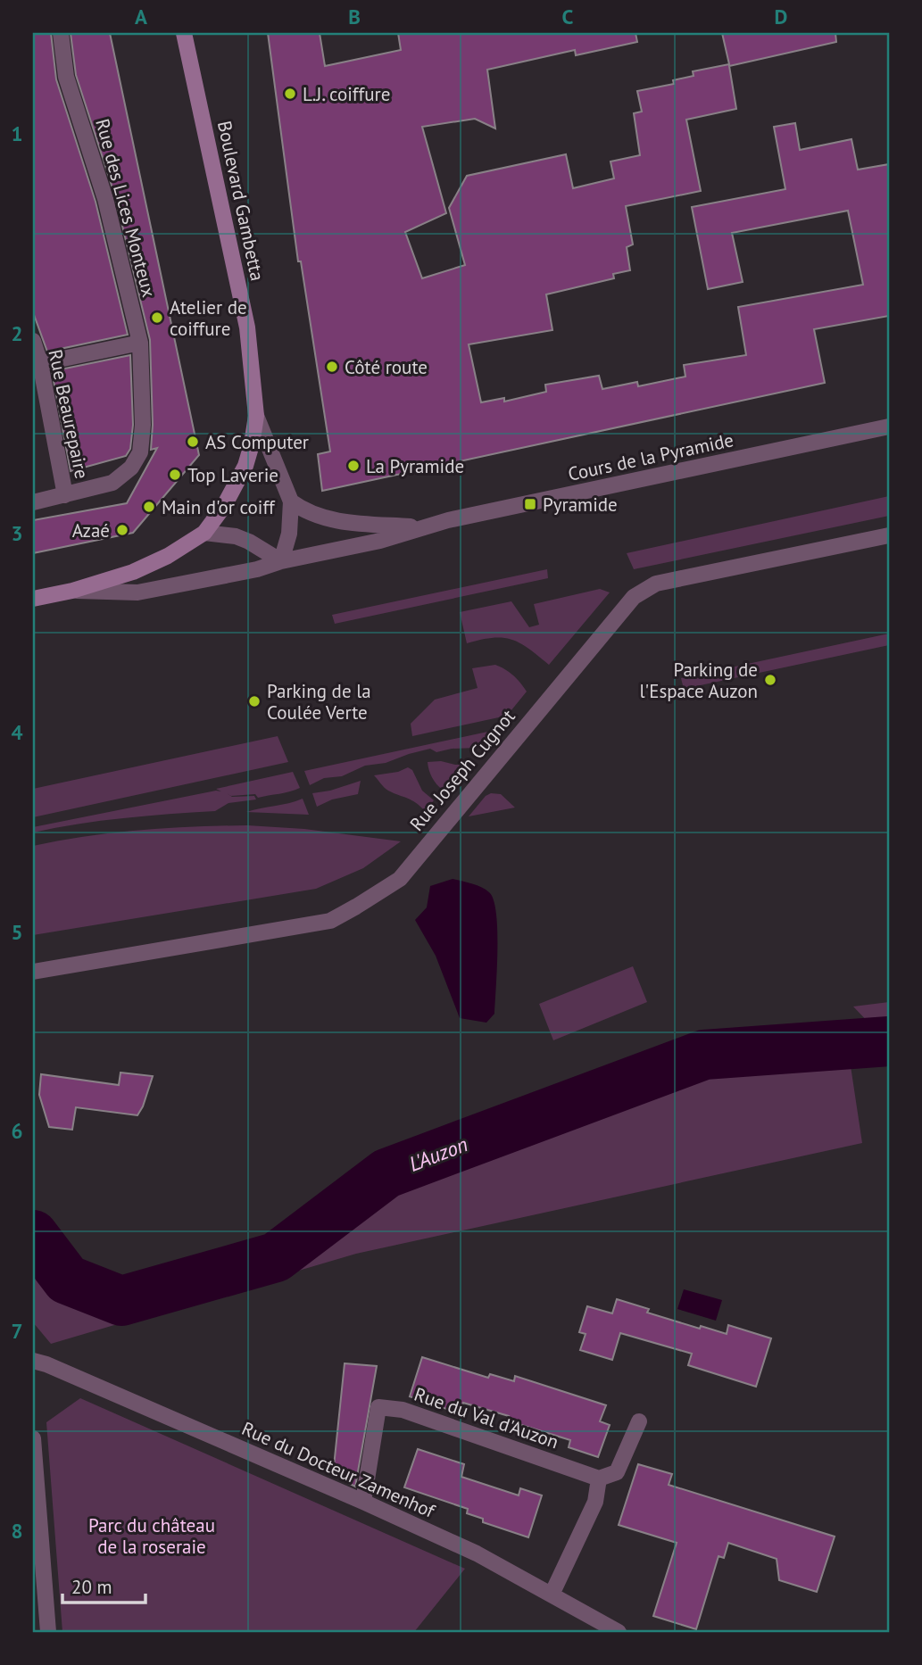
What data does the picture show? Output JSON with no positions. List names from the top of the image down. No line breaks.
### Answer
{"streets":{"main road":["Boulevard Gambetta"],"street":["Rue des Lices Monteux","Rue Beaurepaire","Cours de la Pyramide","Rue Joseph Cugnot","Rue du Val d'Auzon","Rue du Docteur Zamenhof"]},"crossings":[["Rue des Lices Monteux","Rue Beaurepaire"],["Rue du Val d'Auzon","Rue du Docteur Zamenhof"]],"water":["L'Auzon"],"parks":["Parc du château de la roseraie"],"places":{"other":["L.J. coiffure","Atelier de coiffure","Côté route","AS Computer","La Pyramide","Top Laverie","Main d'or coiff","Azaé","Parking de l'Espace Auzon","Parking de la Coulée Verte"],"transit":["Pyramide"]},"scale_bar":"20 m","grid":{"columns":["A","B","C","D"],"rows":["1","2","3","4","5","6","7","8"]}}
